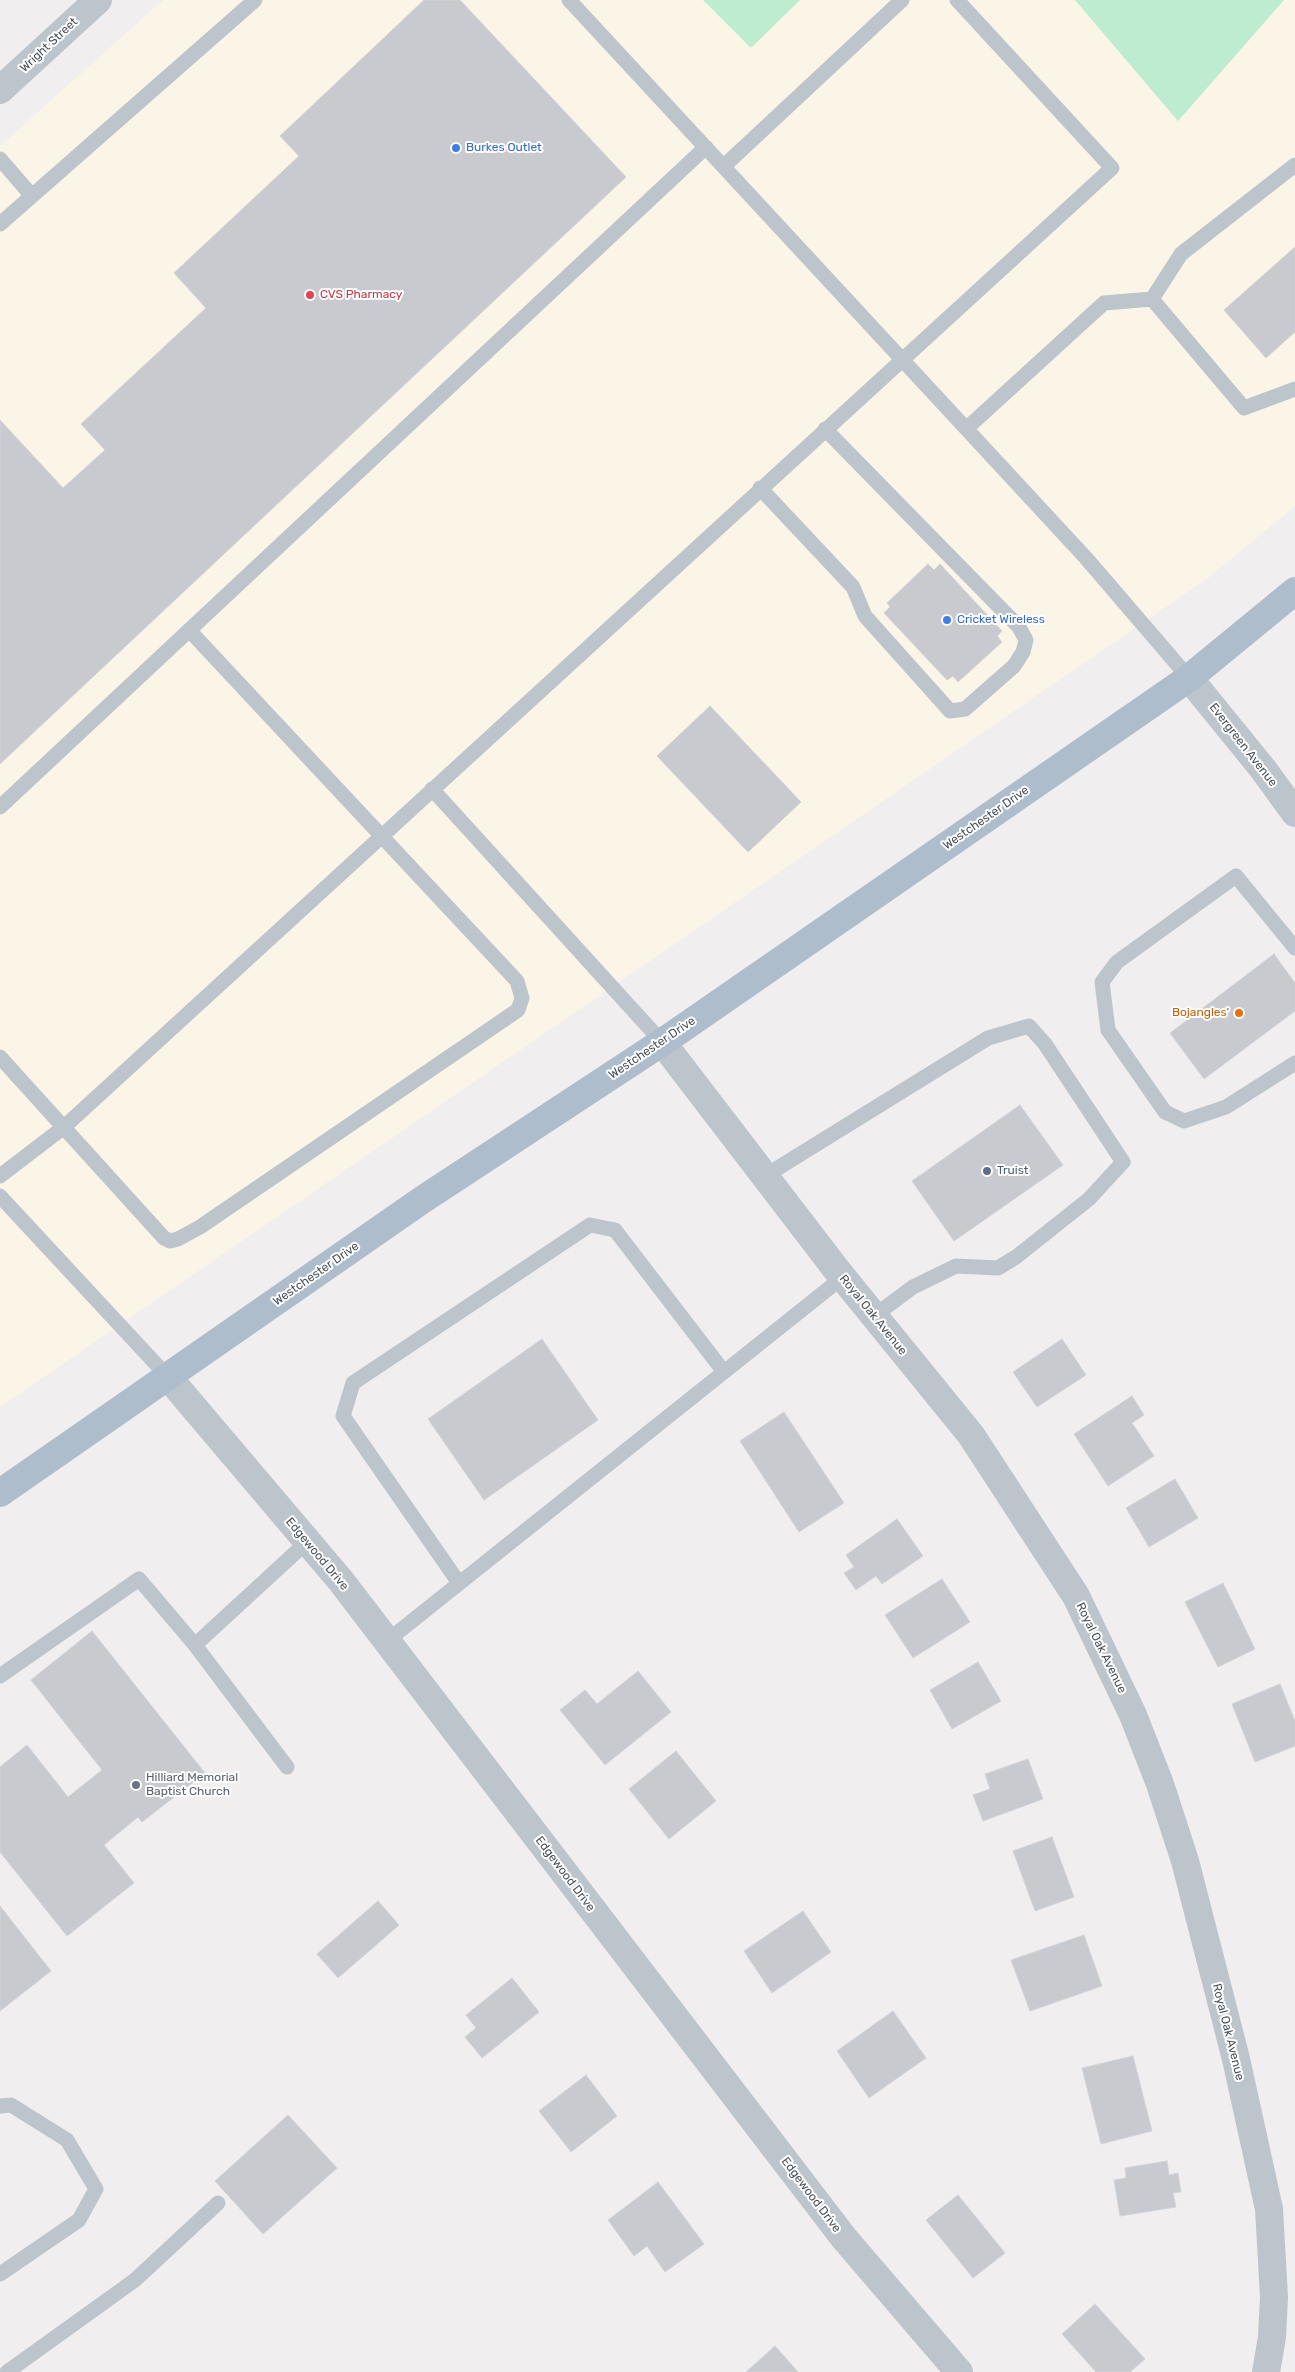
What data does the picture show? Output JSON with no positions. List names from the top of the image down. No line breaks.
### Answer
{"streets":{"main road":["Westchester Drive"],"street":["Wright Street","Evergreen Avenue","Royal Oak Avenue","Edgewood Drive"]},"crossings":[["Evergreen Avenue","Westchester Drive"],["Westchester Drive","Royal Oak Avenue"],["Westchester Drive","Edgewood Drive"]],"places":["Burkes Outlet","CVS Pharmacy","Cricket Wireless","Bojangles'","Truist","Hilliard Memorial Baptist Church"]}
